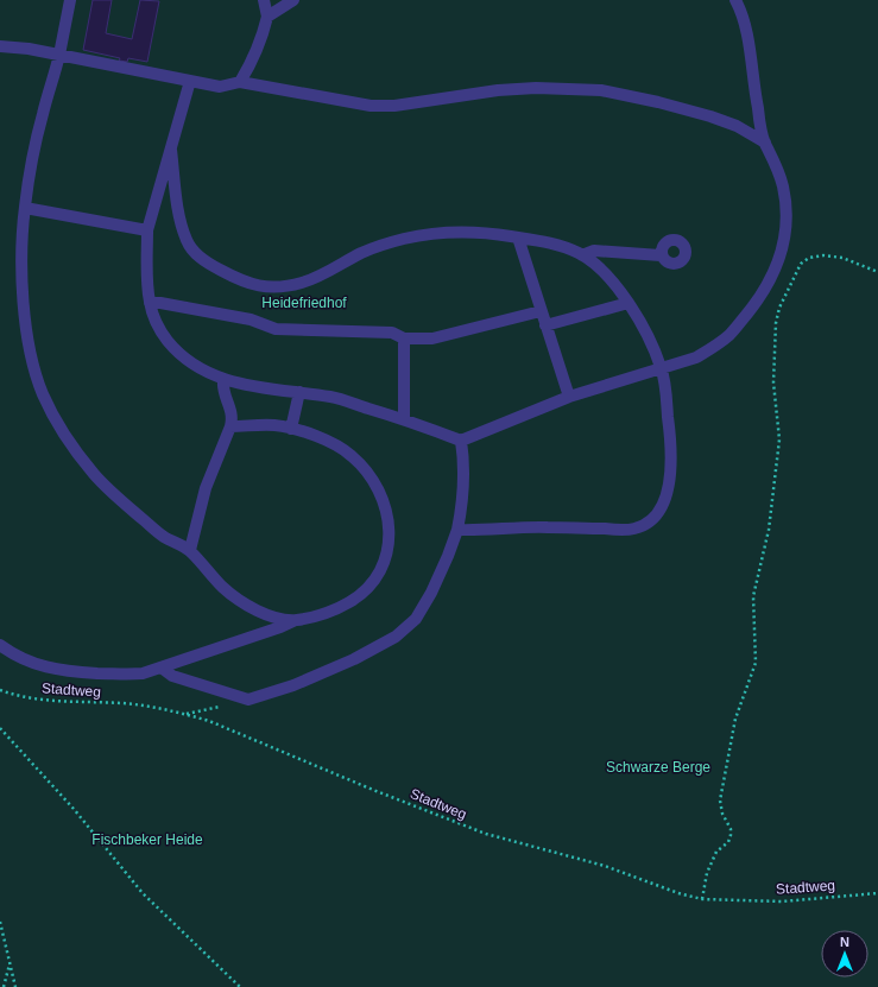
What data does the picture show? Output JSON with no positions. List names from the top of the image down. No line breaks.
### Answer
{"streets":{"path":["Stadtweg"]},"parks":["Heidefriedhof","Schwarze Berge","Fischbeker Heide"],"north":"top"}
